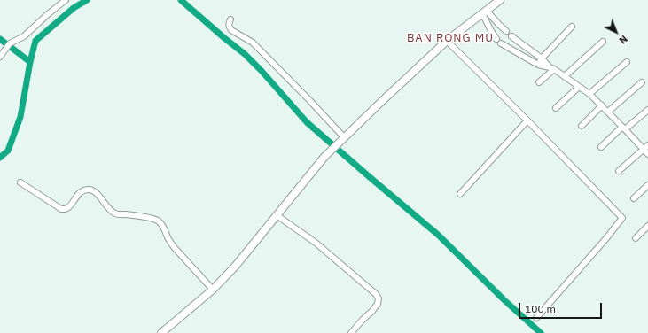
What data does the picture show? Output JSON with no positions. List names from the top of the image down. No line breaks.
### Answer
{"districts":["BAN RONG MU"],"scale_bar":"100 m","north":"bottom right"}
